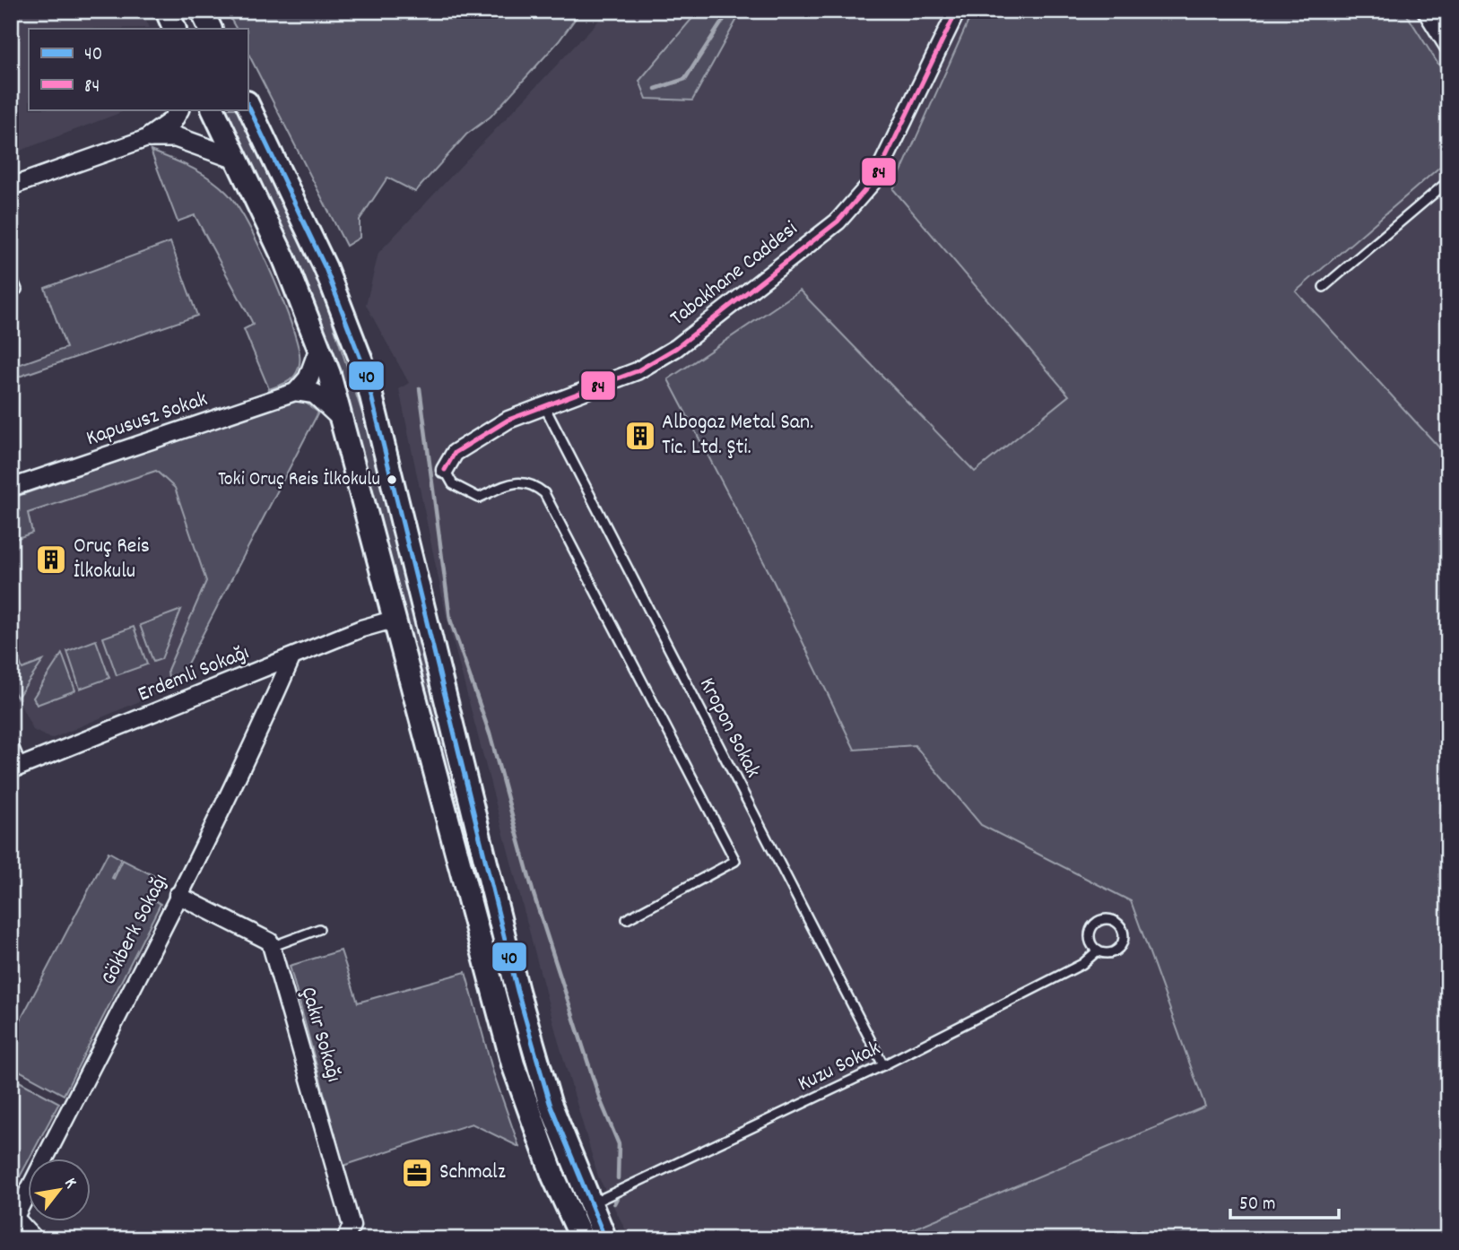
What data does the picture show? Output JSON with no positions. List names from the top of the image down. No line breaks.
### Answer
{"streets":{"street":["Tabakhane Caddesi","Kapususz Sokak","Erdemli Sokağı","Gökberk Sokağı","Çakır Sokağı"],"lane":["Kropon Sokak","Kuzu Sokak"]},"crossings":[["Tabakhane Caddesi","Kropon Sokak"],["Erdemli Sokağı","Gökberk Sokağı"],["Kropon Sokak","Kuzu Sokak"]],"places":{"building":["Albogaz Metal San. Tic. Ltd. Şti.","Oruç Reis İlkokulu"],"other":["Toki Oruç Reis İlkokulu"],"office":["Schmalz"]},"lines":["transit line 84","transit line 40"],"legend":["40","84"],"scale_bar":"50 m","north":"top right"}
